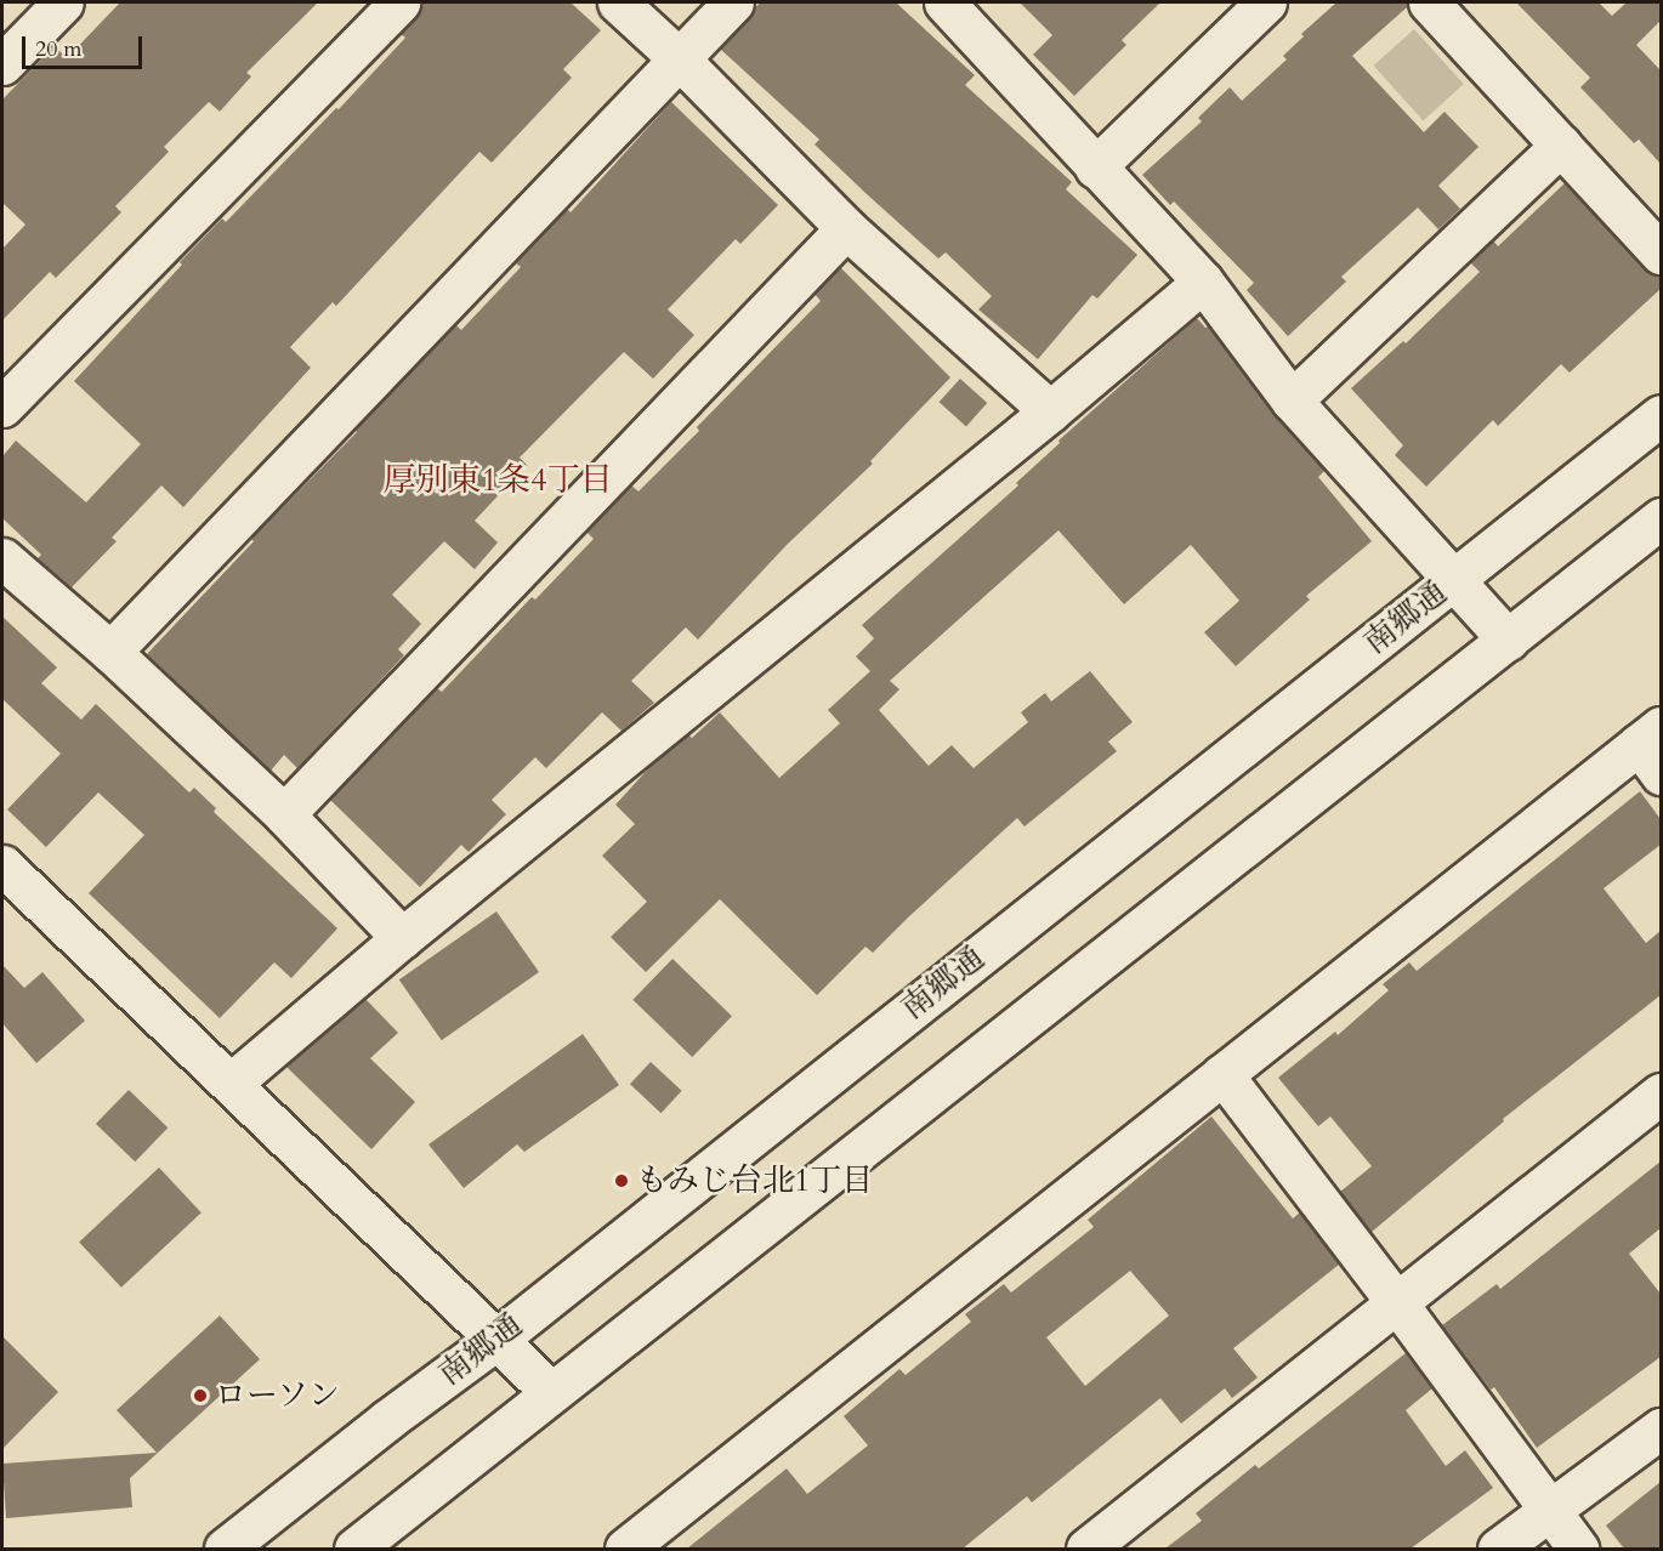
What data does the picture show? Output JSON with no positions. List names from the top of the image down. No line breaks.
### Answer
{"streets":{"street":["南郷通"]},"districts":["厚別東1条4丁目"],"places":["もみじ台北1丁目","ローソン"],"scale_bar":"20 m"}
